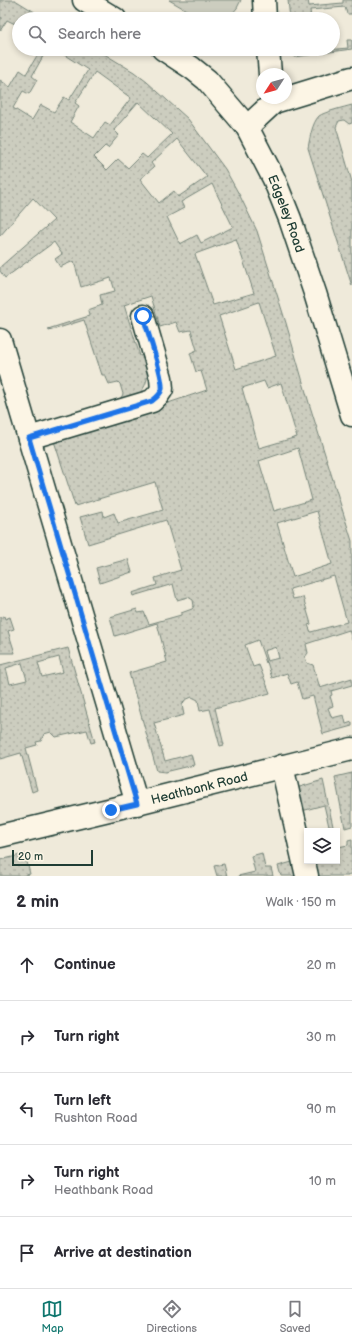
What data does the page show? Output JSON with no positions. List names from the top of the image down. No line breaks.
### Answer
{"streets":{"street":["Edgeley Road","Heathbank Road"]},"scale_bar":"20 m","north":"bottom left","page":{"search":"Search here","scale":"20 m","heading":["2 min","Walk · 150 m"],"list":[["Continue","20 m"],["Turn right","30 m"],["Turn left","Rushton Road","90 m"],["Turn right","Heathbank Road","10 m"],"Arrive at destination"],"nav":["Map","Directions","Saved"]}}
